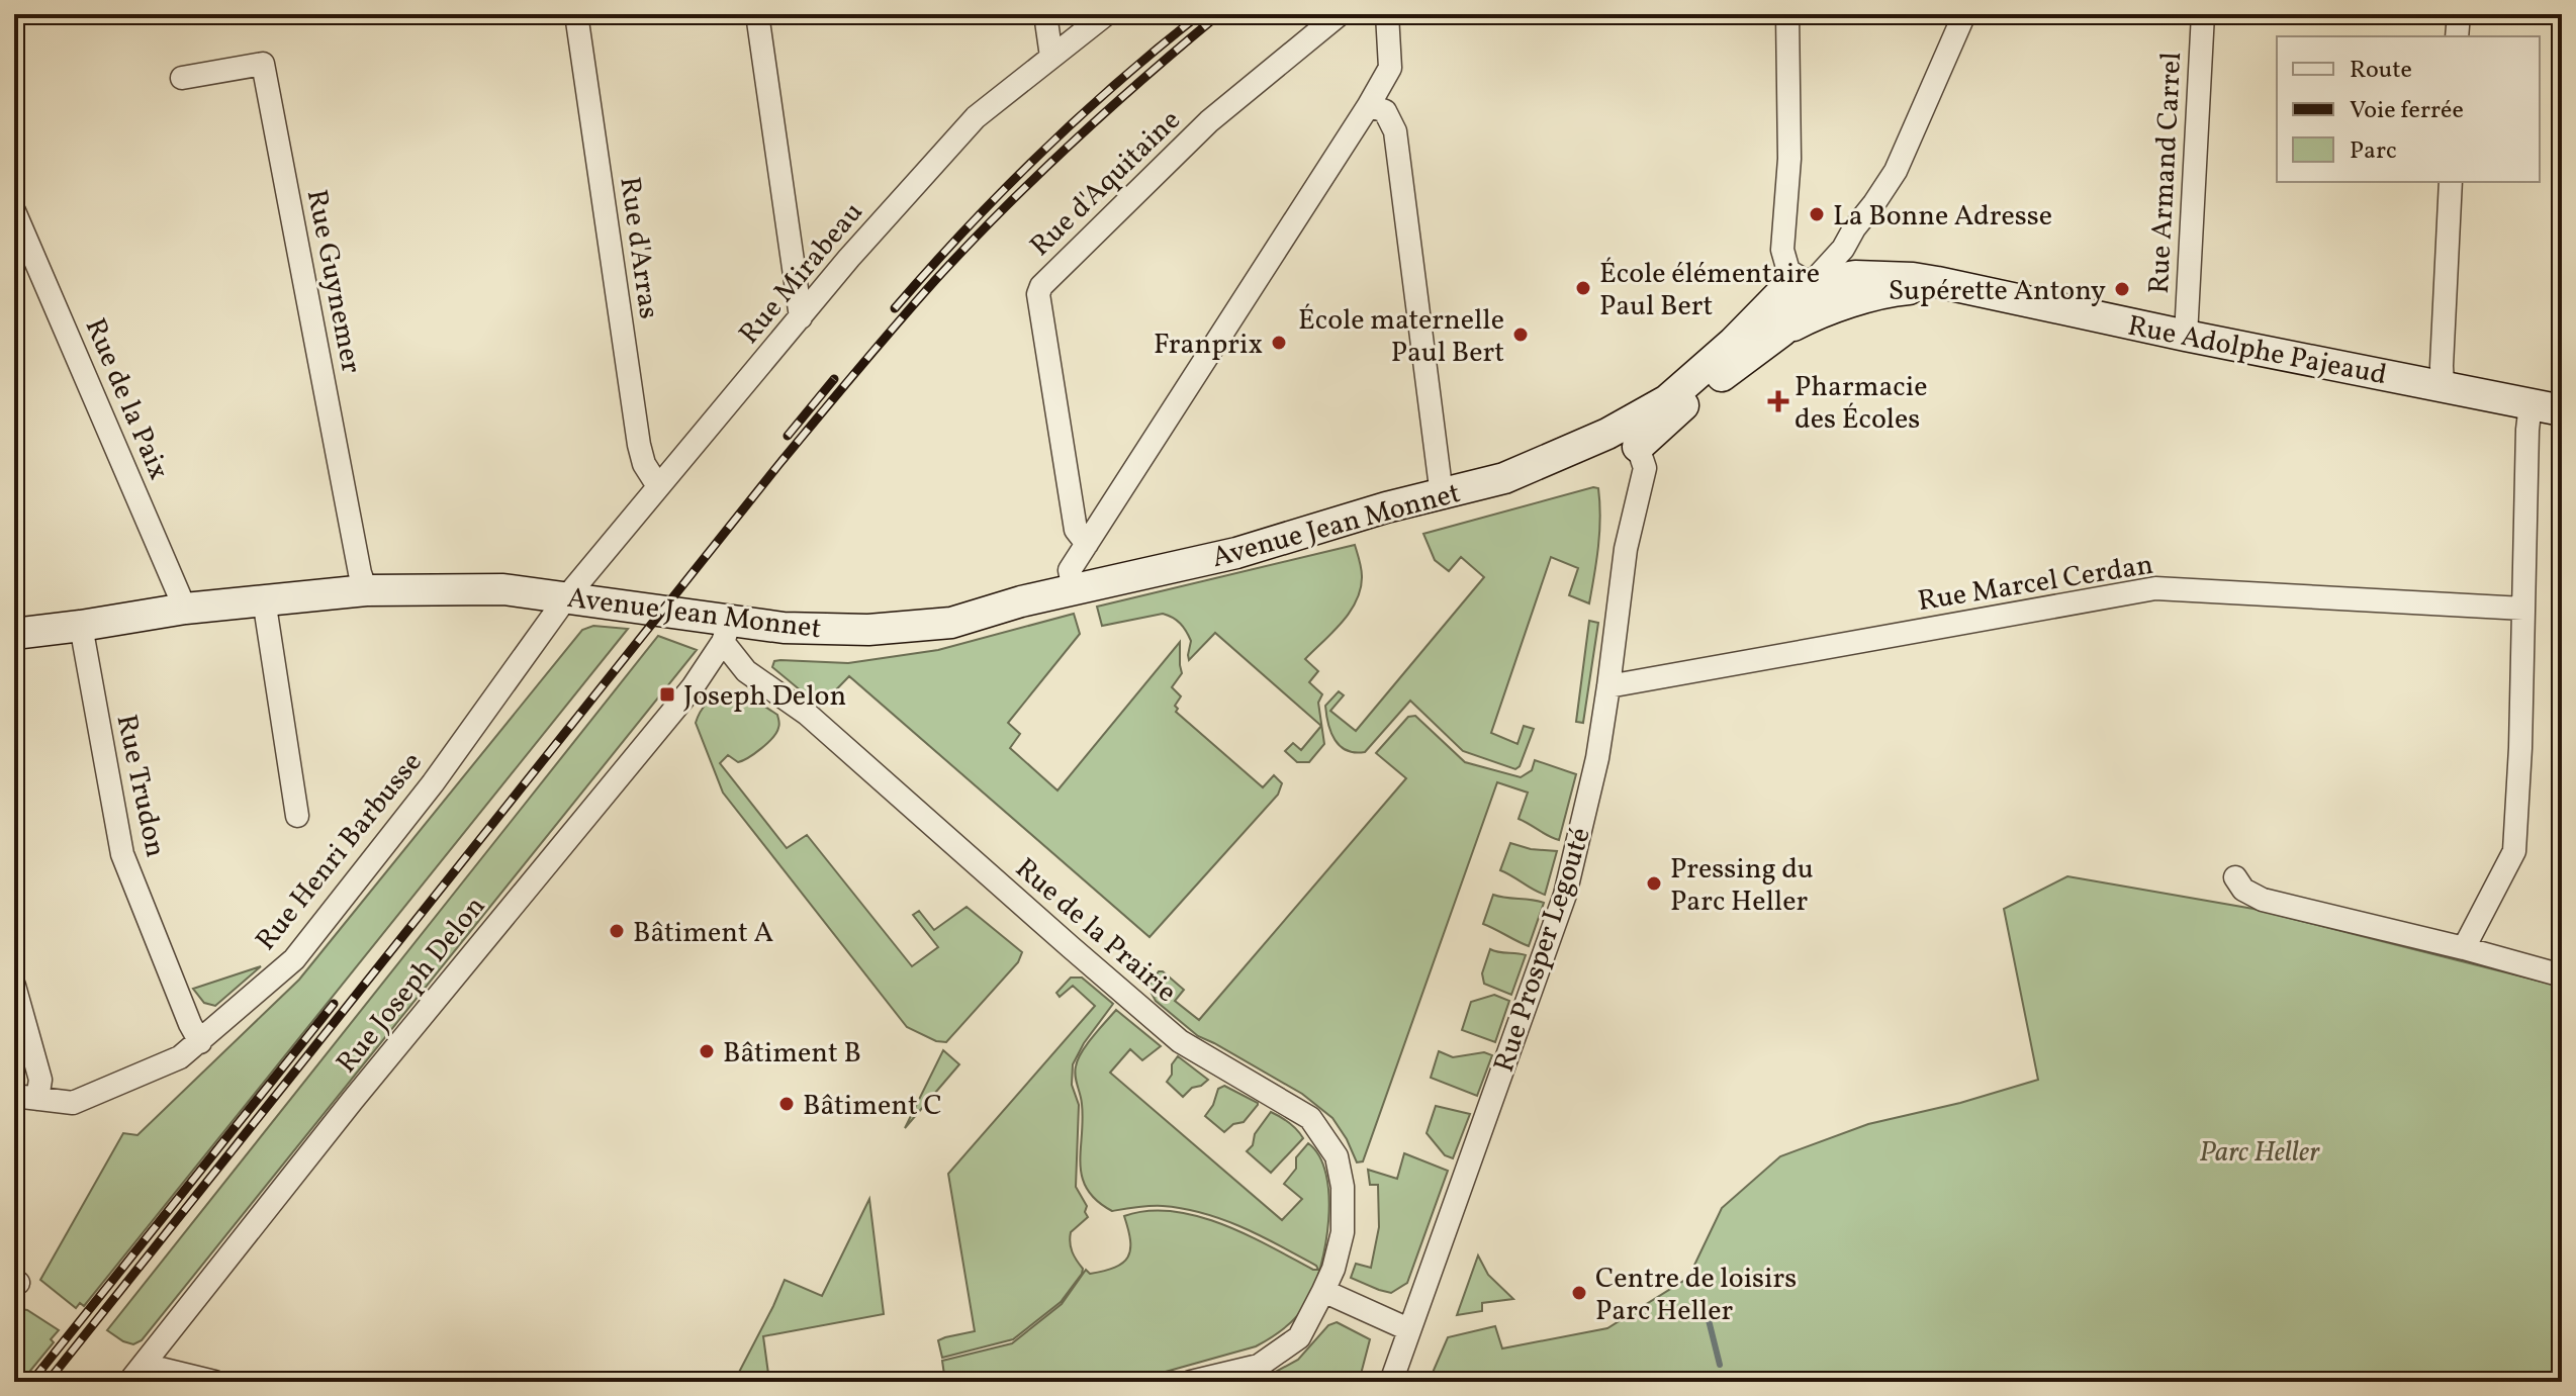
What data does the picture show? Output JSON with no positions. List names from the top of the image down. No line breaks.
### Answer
{"streets":{"main road":["Rue Adolphe Pajeaud","Avenue Jean Monnet"],"street":["Rue Armand Carrel","Rue d'Aquitaine","Rue d'Arras","Rue Mirabeau","Rue Guynemer","Rue de la Paix","Rue Marcel Cerdan","Rue Trudon","Rue Henri Barbusse","Rue de la Prairie","Rue Prosper Legouté","Rue Joseph Delon"]},"crossings":[["Rue Armand Carrel","Rue Adolphe Pajeaud"],["Rue d'Arras","Rue Mirabeau"],["Rue Mirabeau","Avenue Jean Monnet"],["Rue Mirabeau","Rue Henri Barbusse"],["Rue Guynemer","Avenue Jean Monnet"],["Rue de la Paix","Avenue Jean Monnet"],["Avenue Jean Monnet","Rue Trudon"],["Avenue Jean Monnet","Rue Henri Barbusse"],["Avenue Jean Monnet","Rue de la Prairie"],["Avenue Jean Monnet","Rue Prosper Legouté"],["Avenue Jean Monnet","Rue Joseph Delon"],["Rue Marcel Cerdan","Rue Prosper Legouté"],["Rue Trudon","Rue Henri Barbusse"],["Rue de la Prairie","Rue Joseph Delon"]],"parks":["Parc Heller"],"places":{"other":["La Bonne Adresse","École élémentaire Paul Bert","Supérette Antony","École maternelle Paul Bert","Franprix","Pressing du Parc Heller","Bâtiment A","Bâtiment B","Bâtiment C","Centre de loisirs Parc Heller"],"health":["Pharmacie des Écoles"],"transit":["Joseph Delon"]},"legend":["Route","Voie ferrée","Parc"]}
